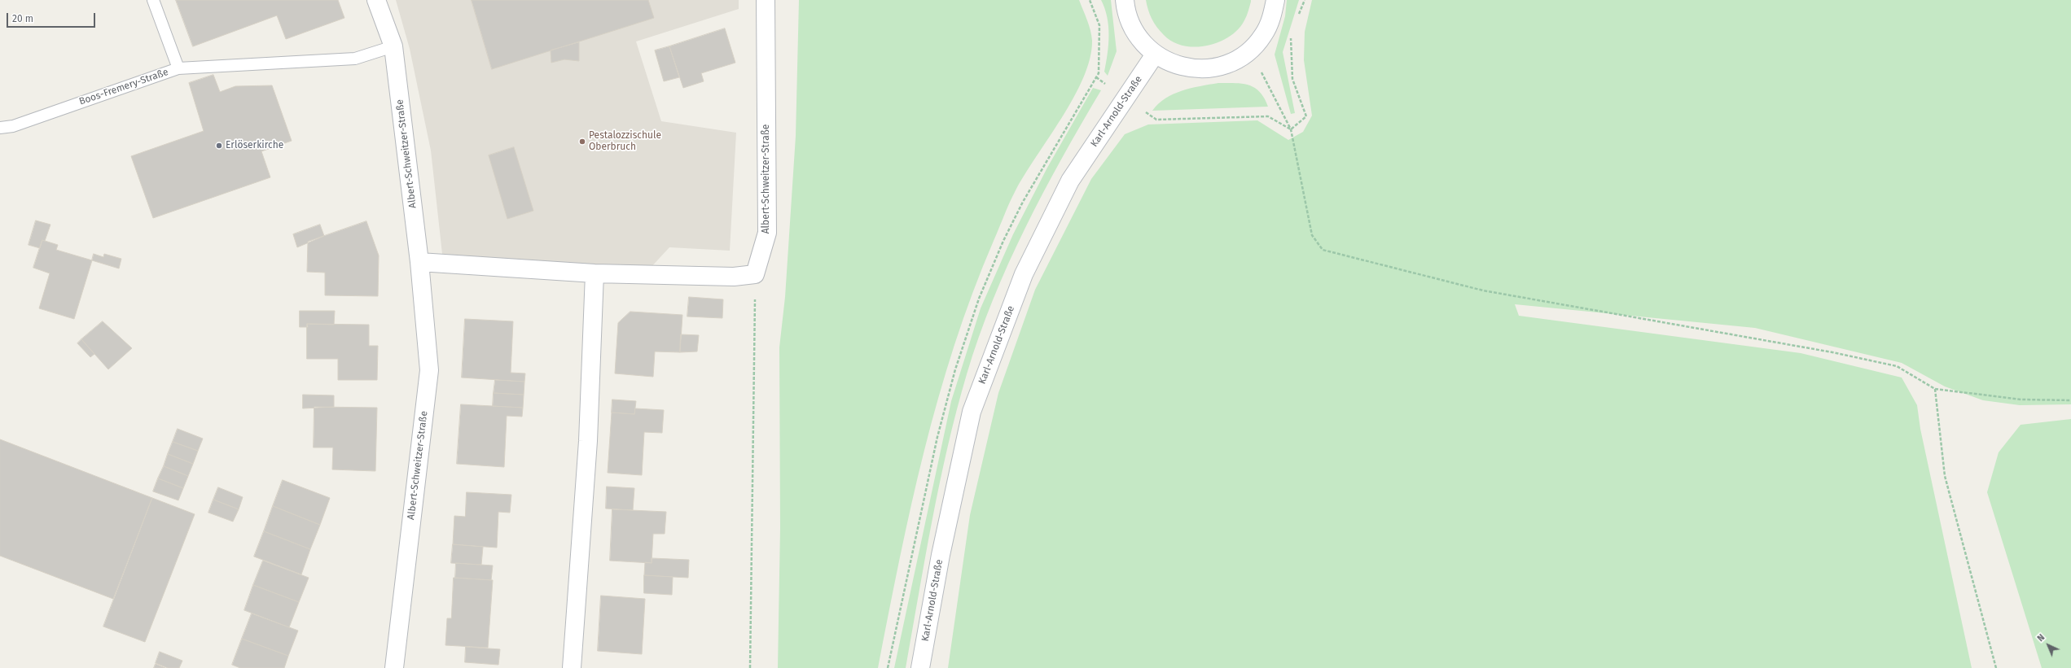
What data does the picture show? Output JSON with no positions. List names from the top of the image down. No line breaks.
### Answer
{"streets":{"street":["Karl-Arnold-Straße","Albert-Schweitzer-Straße"],"lane":["Boos-Fremery-Straße"]},"places":["Pestalozzischule Oberbruch","Erlöserkirche"],"scale_bar":"20 m","north":"top left"}
